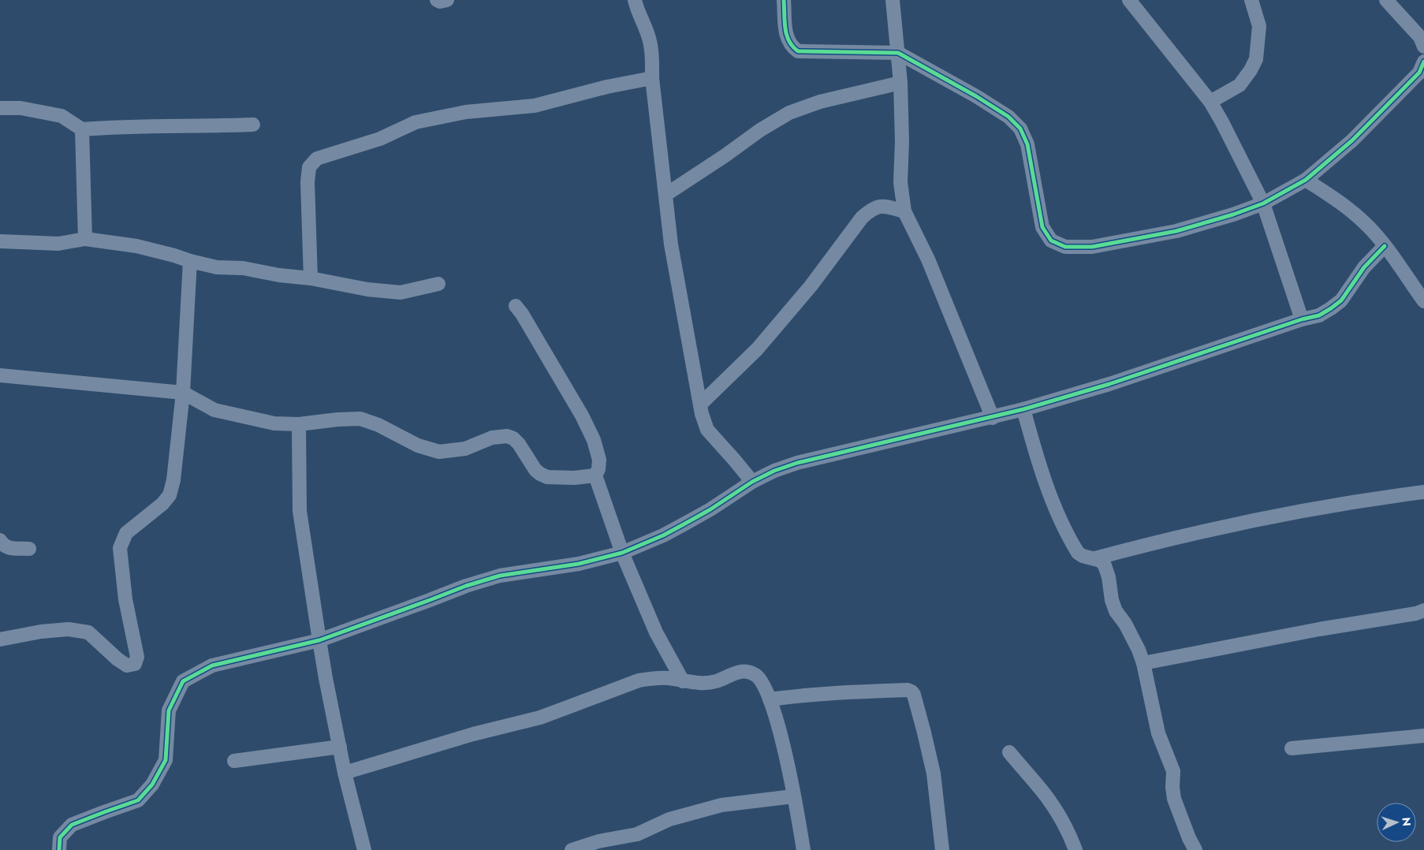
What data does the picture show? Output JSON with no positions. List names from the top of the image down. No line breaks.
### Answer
{"north":"right"}
